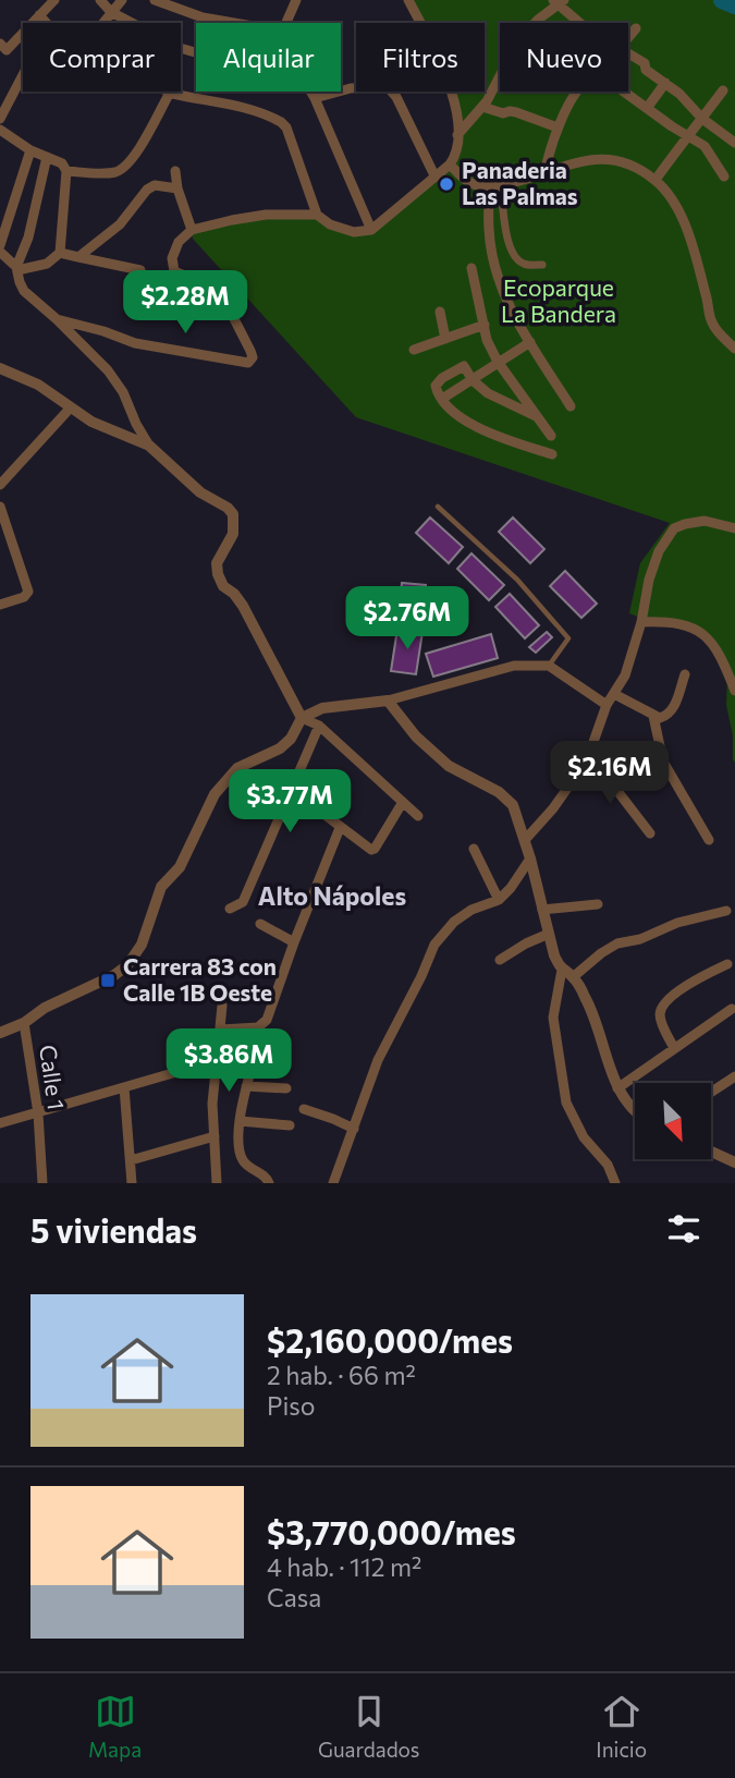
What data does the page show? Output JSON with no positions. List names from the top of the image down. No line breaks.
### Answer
{"streets":{"street":["Calle 1"]},"districts":["Alto Nápoles"],"parks":["Ecoparque La Bandera"],"places":{"other":["Panaderia Las Palmas"],"transit":["Carrera 83 con Calle 1B Oeste"]},"north":"bottom right","page":{"chip":["Comprar","Alquilar","Filtros","Nuevo"],"price":["$2.28M","$2.76M","$2.16M","$3.77M","$3.86M"],"heading":"5 viviendas","list":[{"name":"$2,160,000/mes","note":"2 hab. · 66 m² · Piso"},{"name":"$3,770,000/mes","note":"4 hab. · 112 m² · Casa"}],"tabs":["Mapa","Guardados","Inicio"]}}
